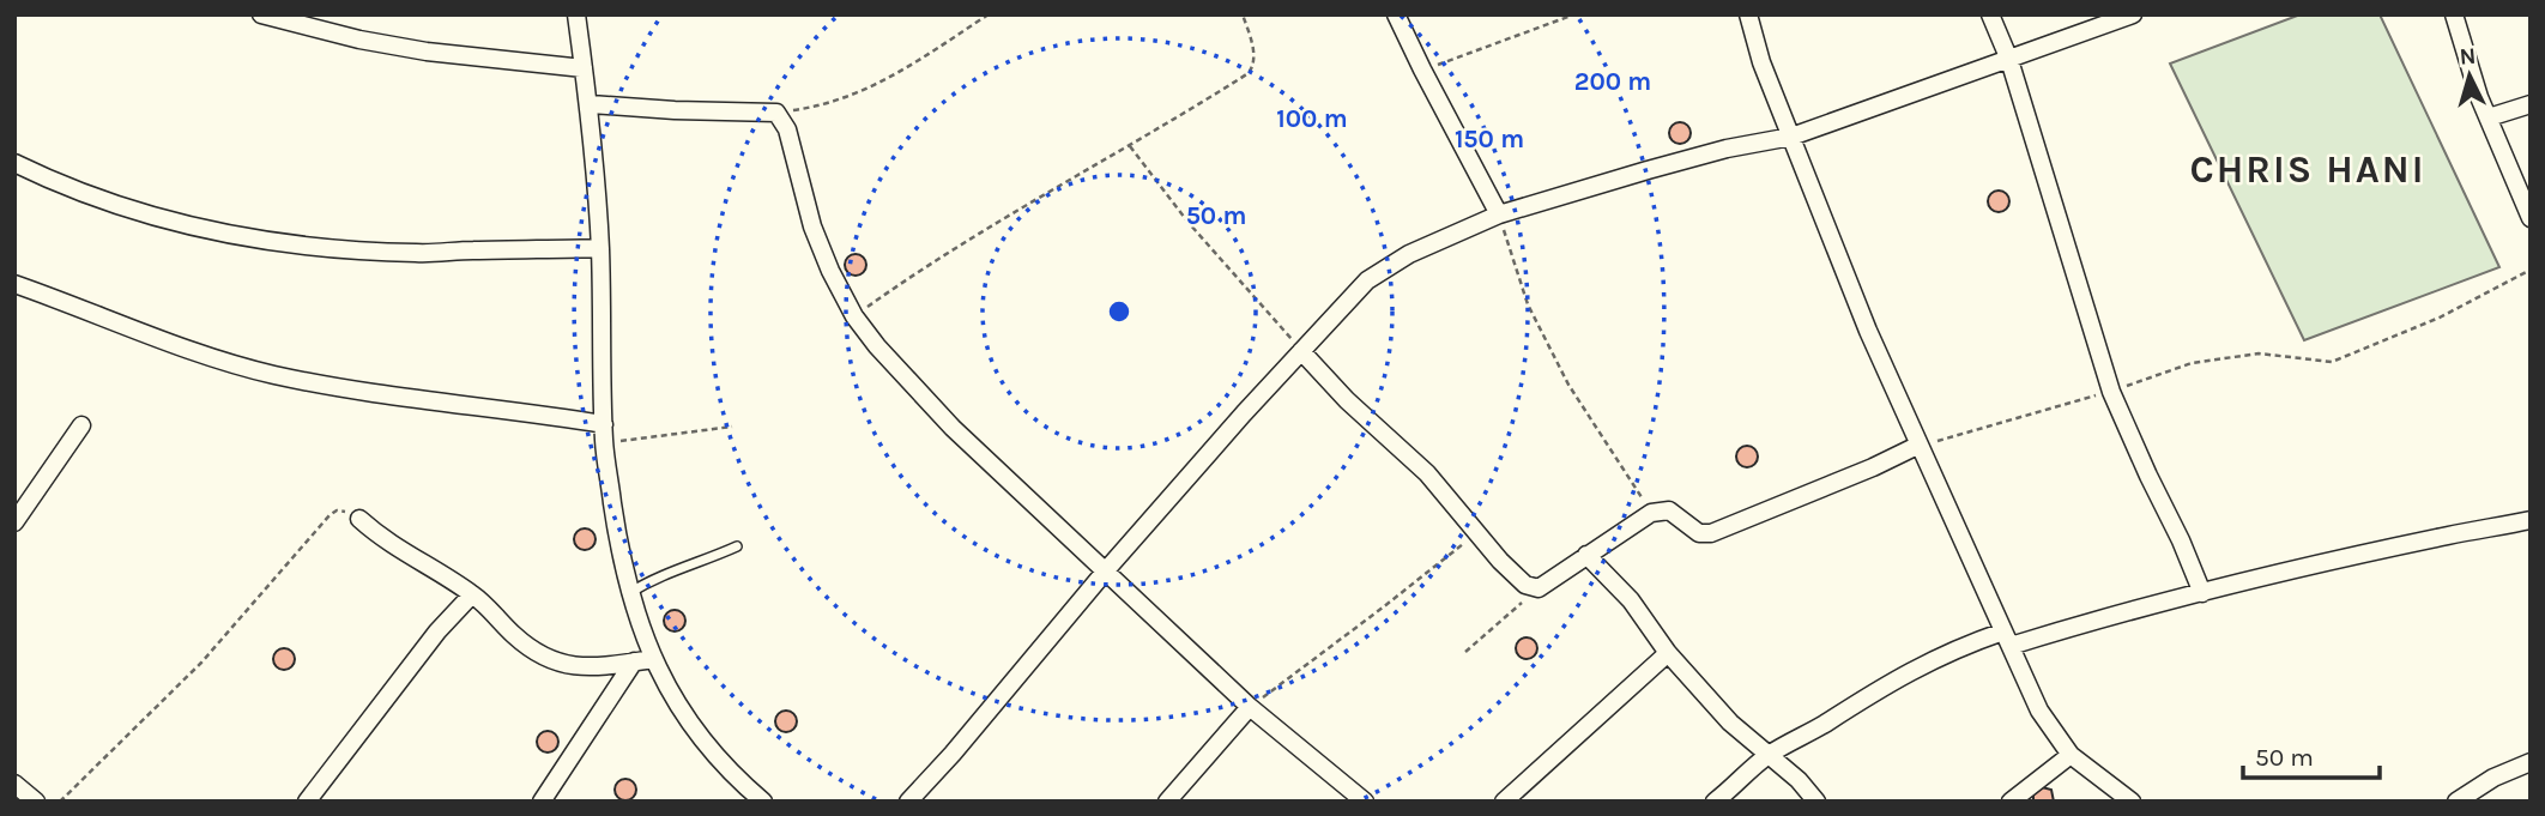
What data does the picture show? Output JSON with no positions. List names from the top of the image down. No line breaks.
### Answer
{"districts":["CHRIS HANI"],"scale_bar":"50 m","north":"top","rings":["200 m","100 m","150 m","50 m"]}
